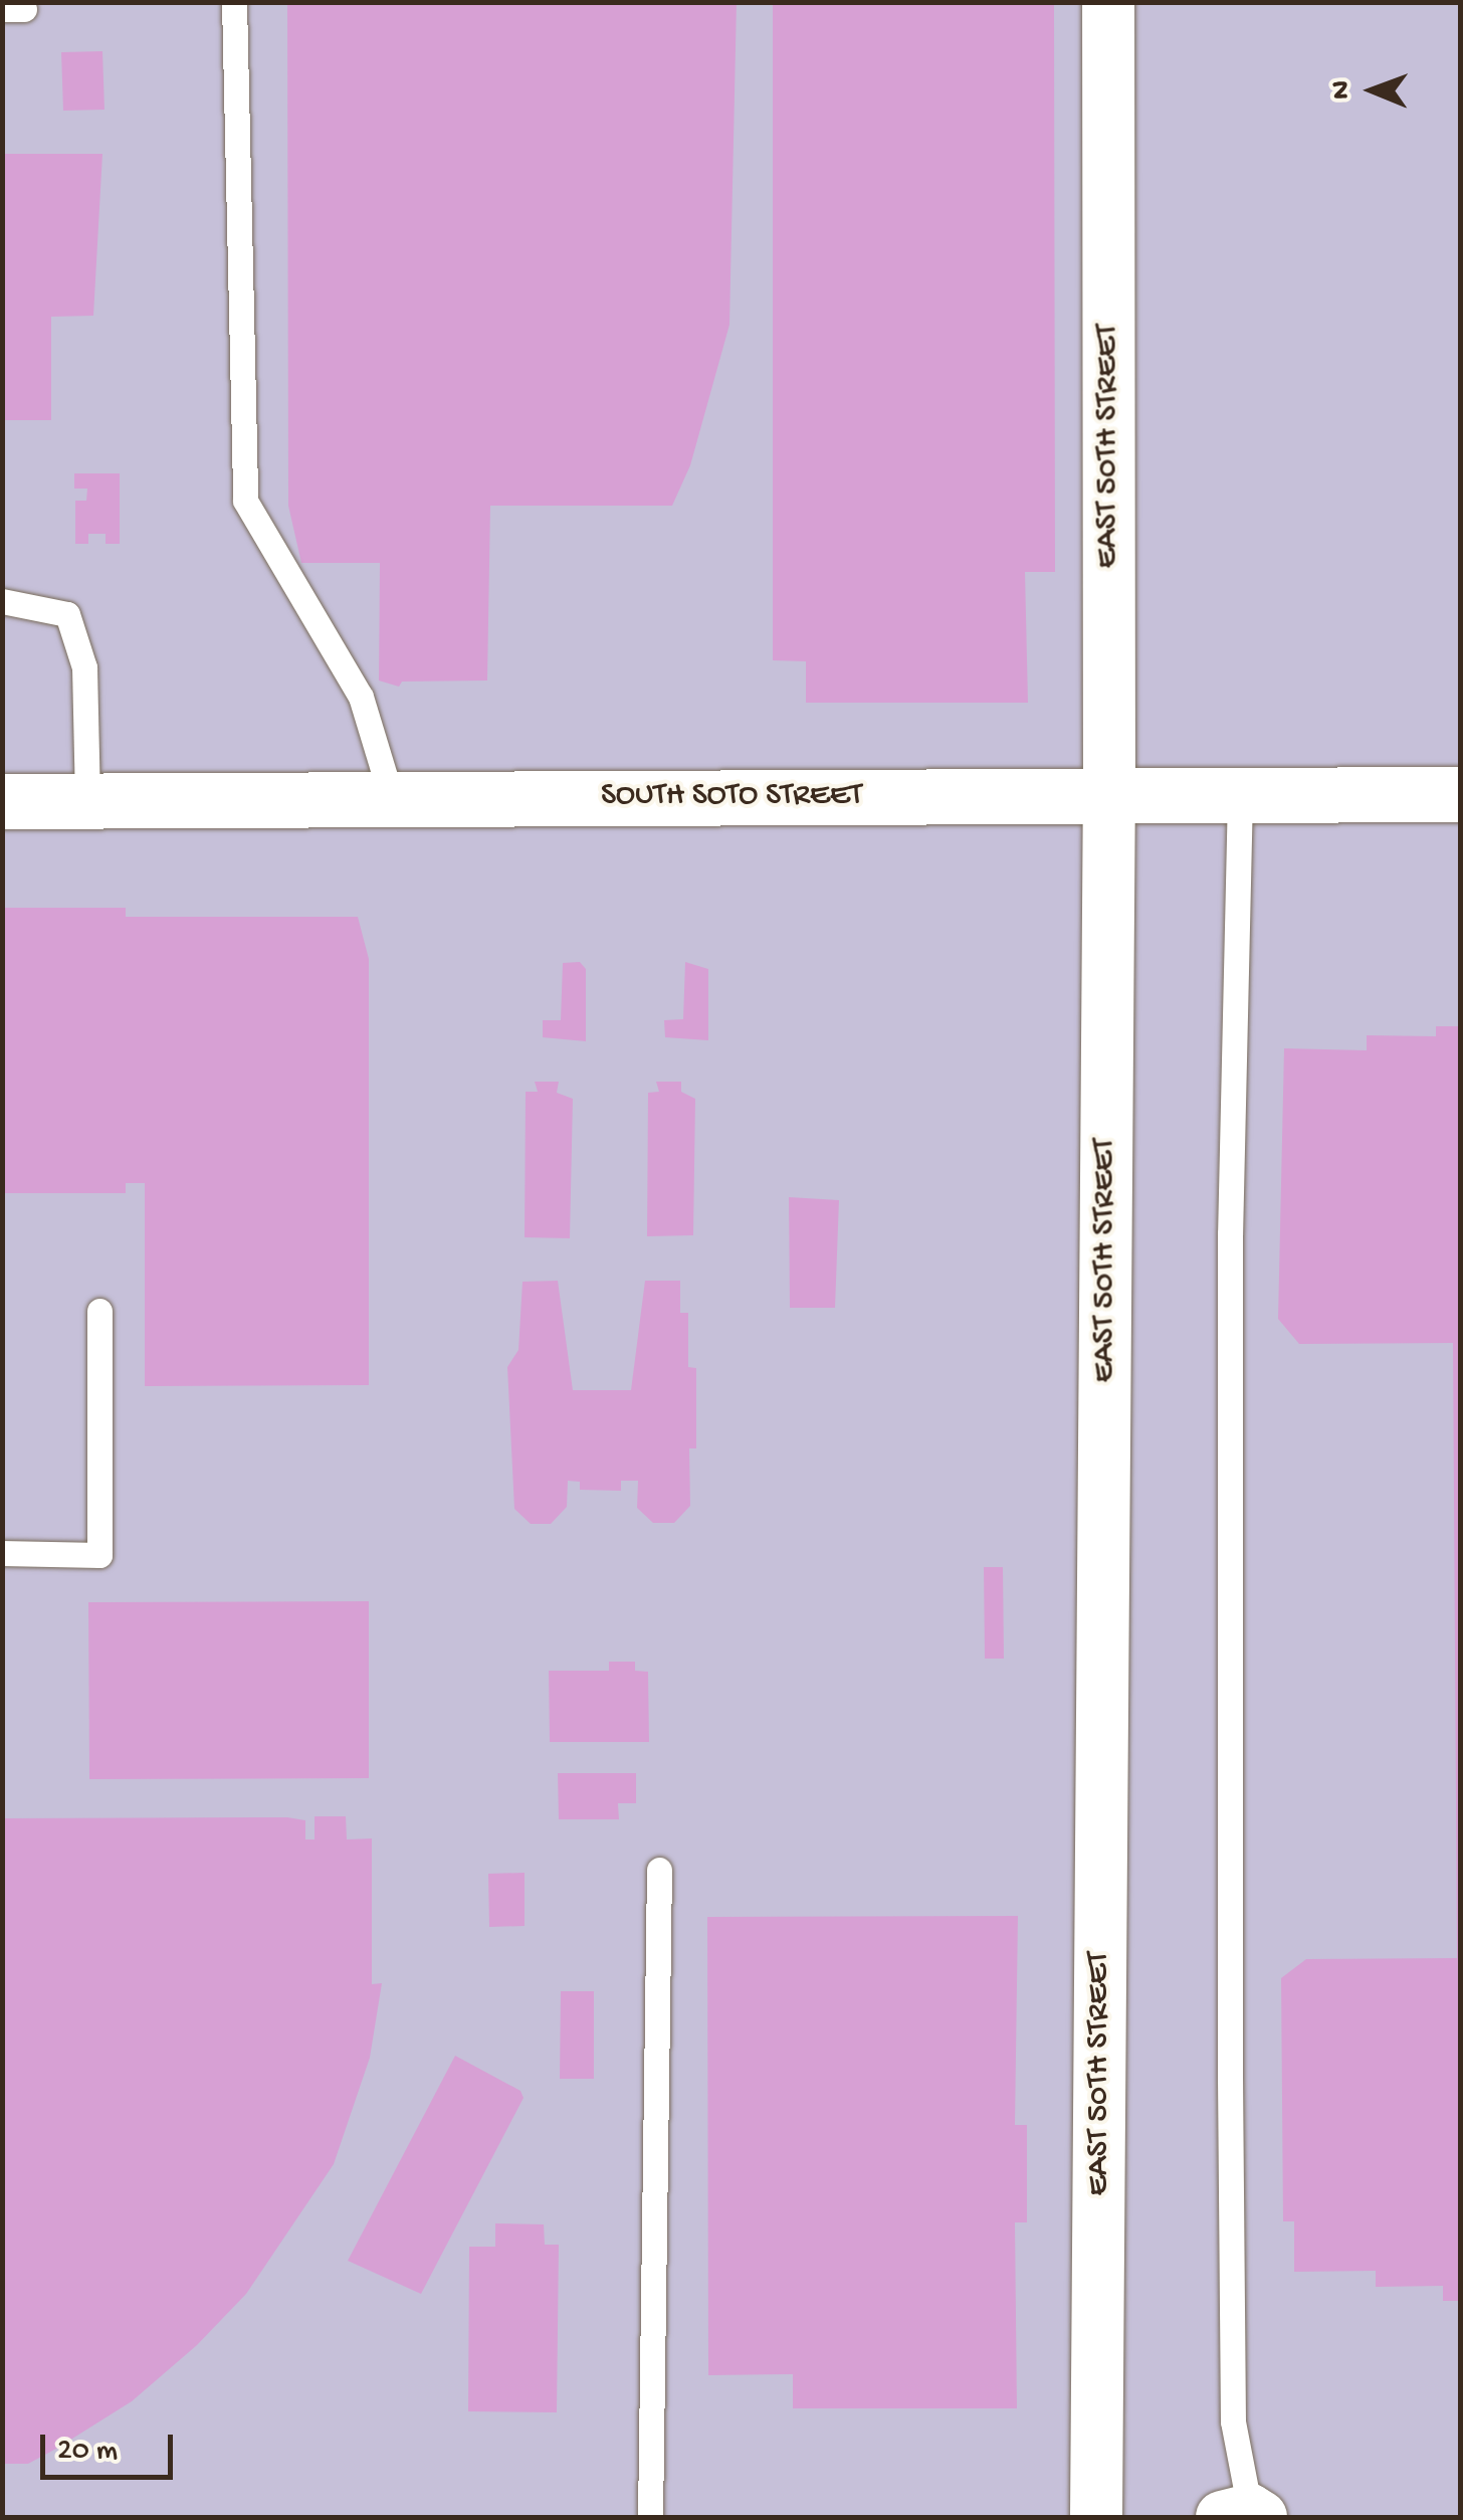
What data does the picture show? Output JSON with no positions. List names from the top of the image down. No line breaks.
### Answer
{"streets":{"main road":["SOUTH SOTO STREET"],"street":["EAST 50TH STREET"]},"crossings":[["EAST 50TH STREET","SOUTH SOTO STREET"]],"scale_bar":"20 m","north":"left"}
